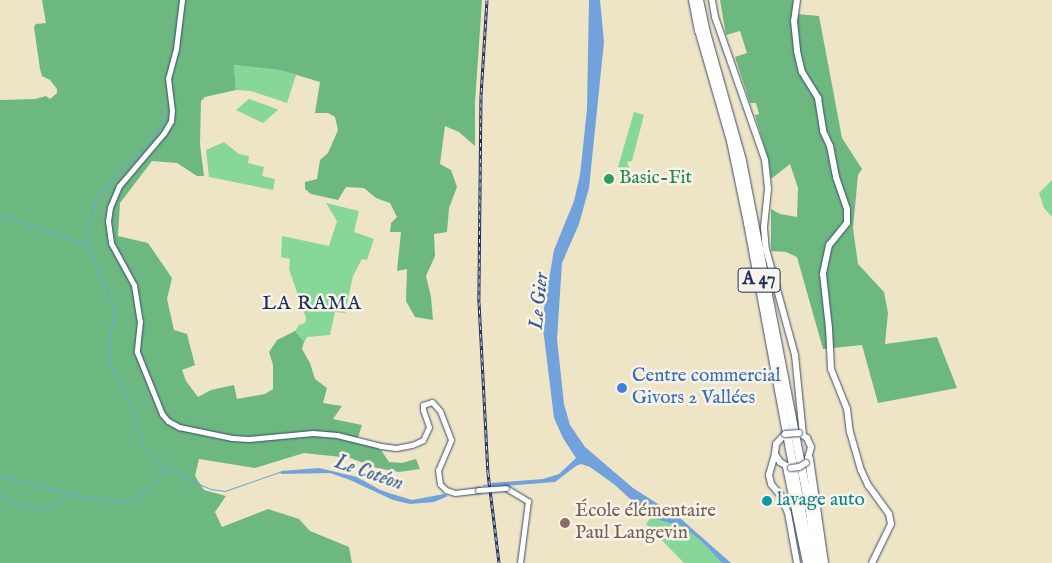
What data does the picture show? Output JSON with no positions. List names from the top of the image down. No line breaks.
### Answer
{"streets":{"highway":["A 47"]},"districts":["LA RAMA"],"water":["Le Gier","Le Cotéon"],"places":["Basic-Fit","Centre commercial Givors 2 Vallées","lavage auto","École élémentaire Paul Langevin"]}
